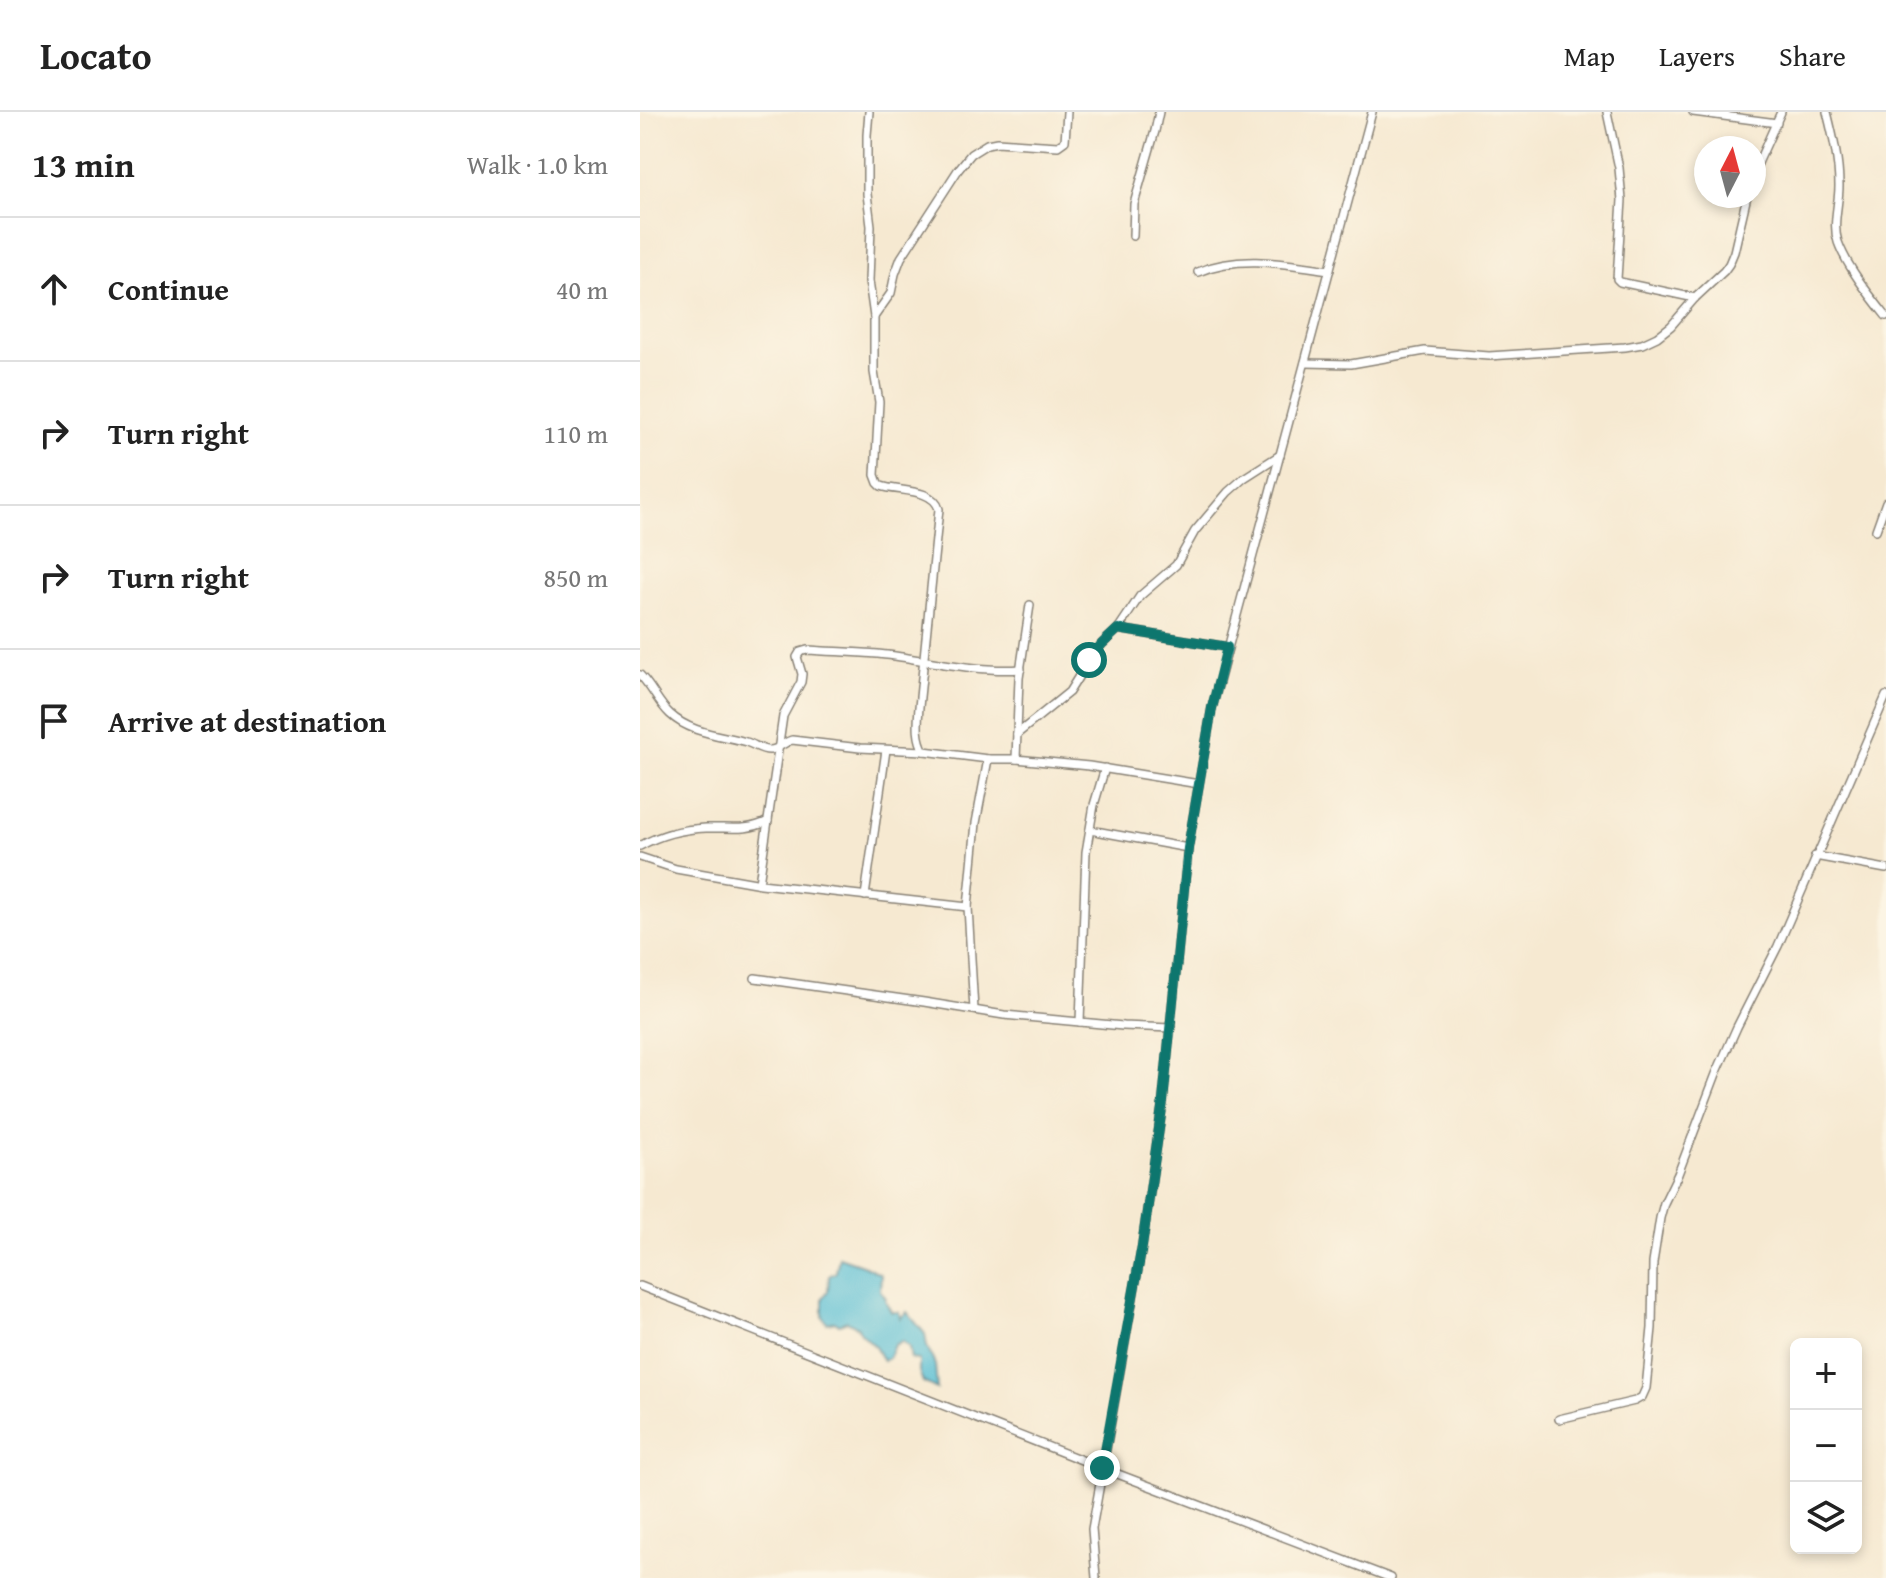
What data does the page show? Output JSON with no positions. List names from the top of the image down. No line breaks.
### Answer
{"north":"top","page":{"header":"Locato","nav":["Map","Layers","Share"],"heading":["13 min","Walk · 1.0 km"],"list":[["Continue","40 m"],["Turn right","110 m"],["Turn right","850 m"],"Arrive at destination"],"map_buttons":["+","−"]}}
